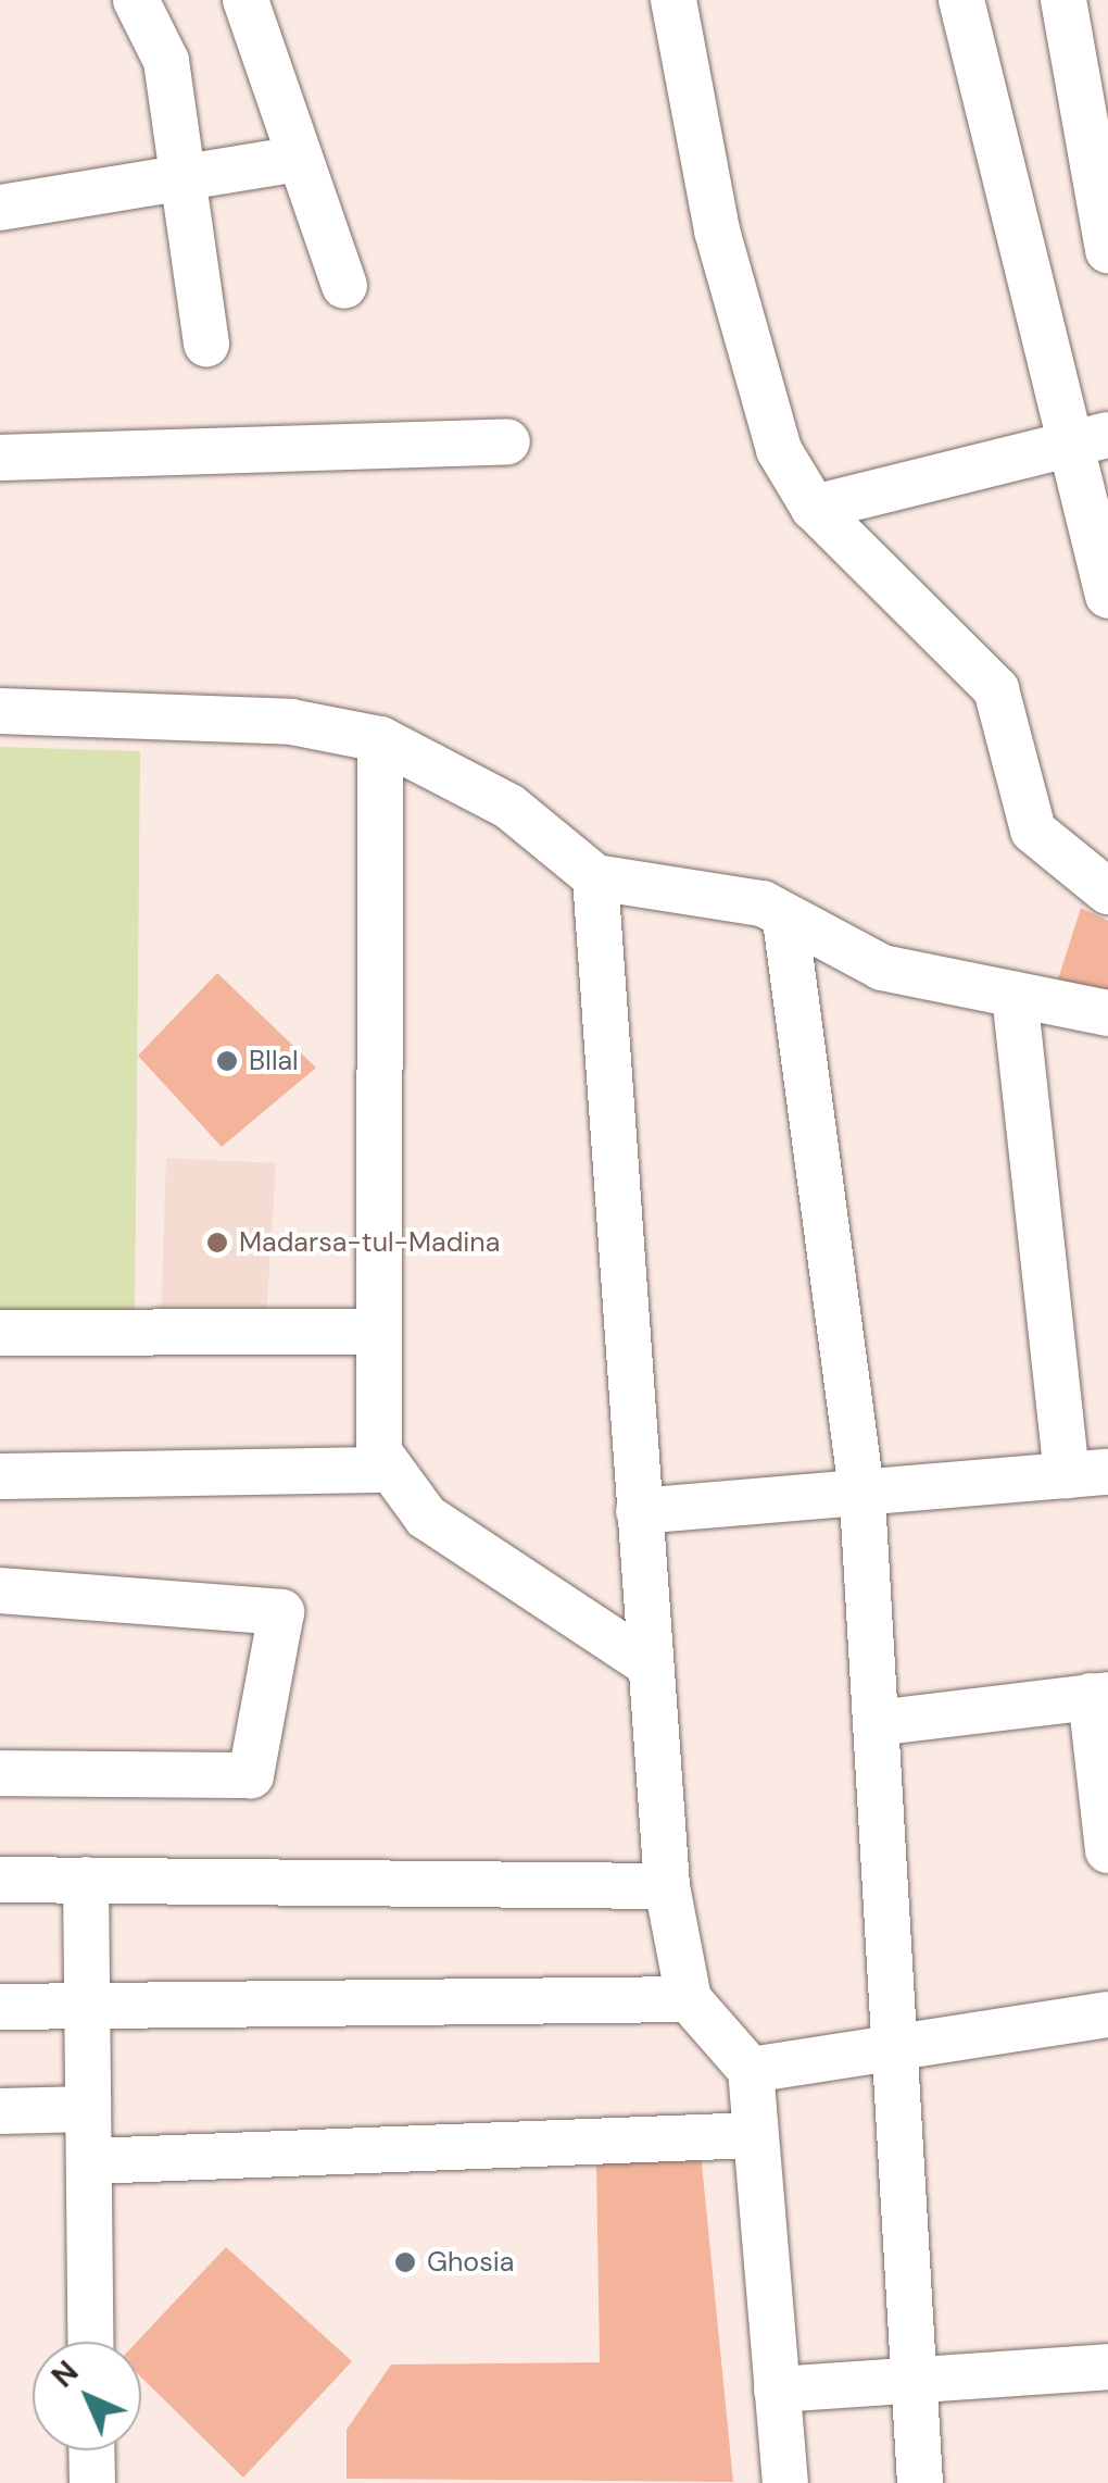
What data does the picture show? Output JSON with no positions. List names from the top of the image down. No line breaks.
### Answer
{"places":["BIlal","Madarsa-tul-Madina","Ghosia"],"north":"top left"}
